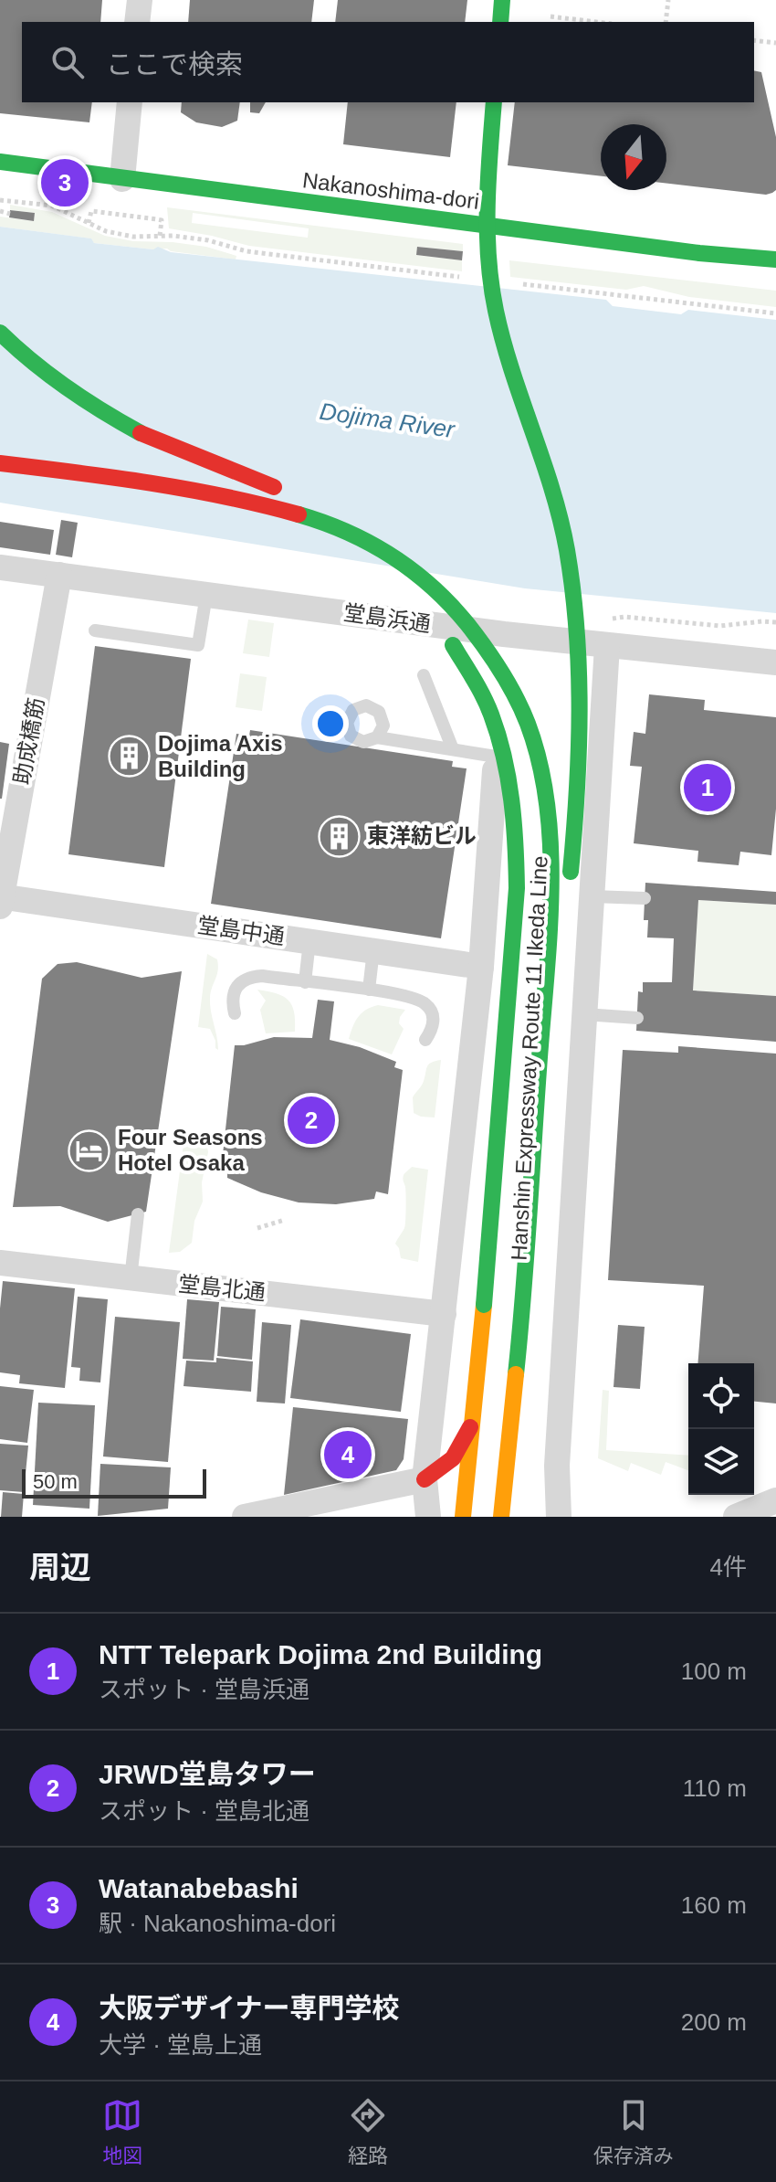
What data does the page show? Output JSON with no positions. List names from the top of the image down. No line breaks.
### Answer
{"streets":{"main road":["Nakanoshima-dori","Hanshin Expressway Route 11 Ikeda Line"],"street":["堂島浜通","助成橋筋","堂島中通","堂島北通"]},"crossings":[["堂島浜通","助成橋筋"],["助成橋筋","堂島中通"]],"water":["Dojima River"],"places":{"building":["Dojima Axis Building","東洋紡ビル"],"hotel":["Four Seasons Hotel Osaka"]},"scale_bar":"50 m","north":"bottom","page":{"search":"ここで検索","pins":["3","1","2","4"],"scale":"50 m","heading":["周辺","4件"],"list":[{"mark":"1","name":"NTT Telepark Dojima 2nd Building","note":"スポット · 堂島浜通","value":"100 m"},{"mark":"2","name":"JRWD堂島タワー","note":"スポット · 堂島北通","value":"110 m"},{"mark":"3","name":"Watanabebashi","note":"駅 · Nakanoshima-dori","value":"160 m"},{"mark":"4","name":"大阪デザイナー専門学校","note":"大学 · 堂島上通","value":"200 m"}],"nav":["地図","経路","保存済み"]}}
